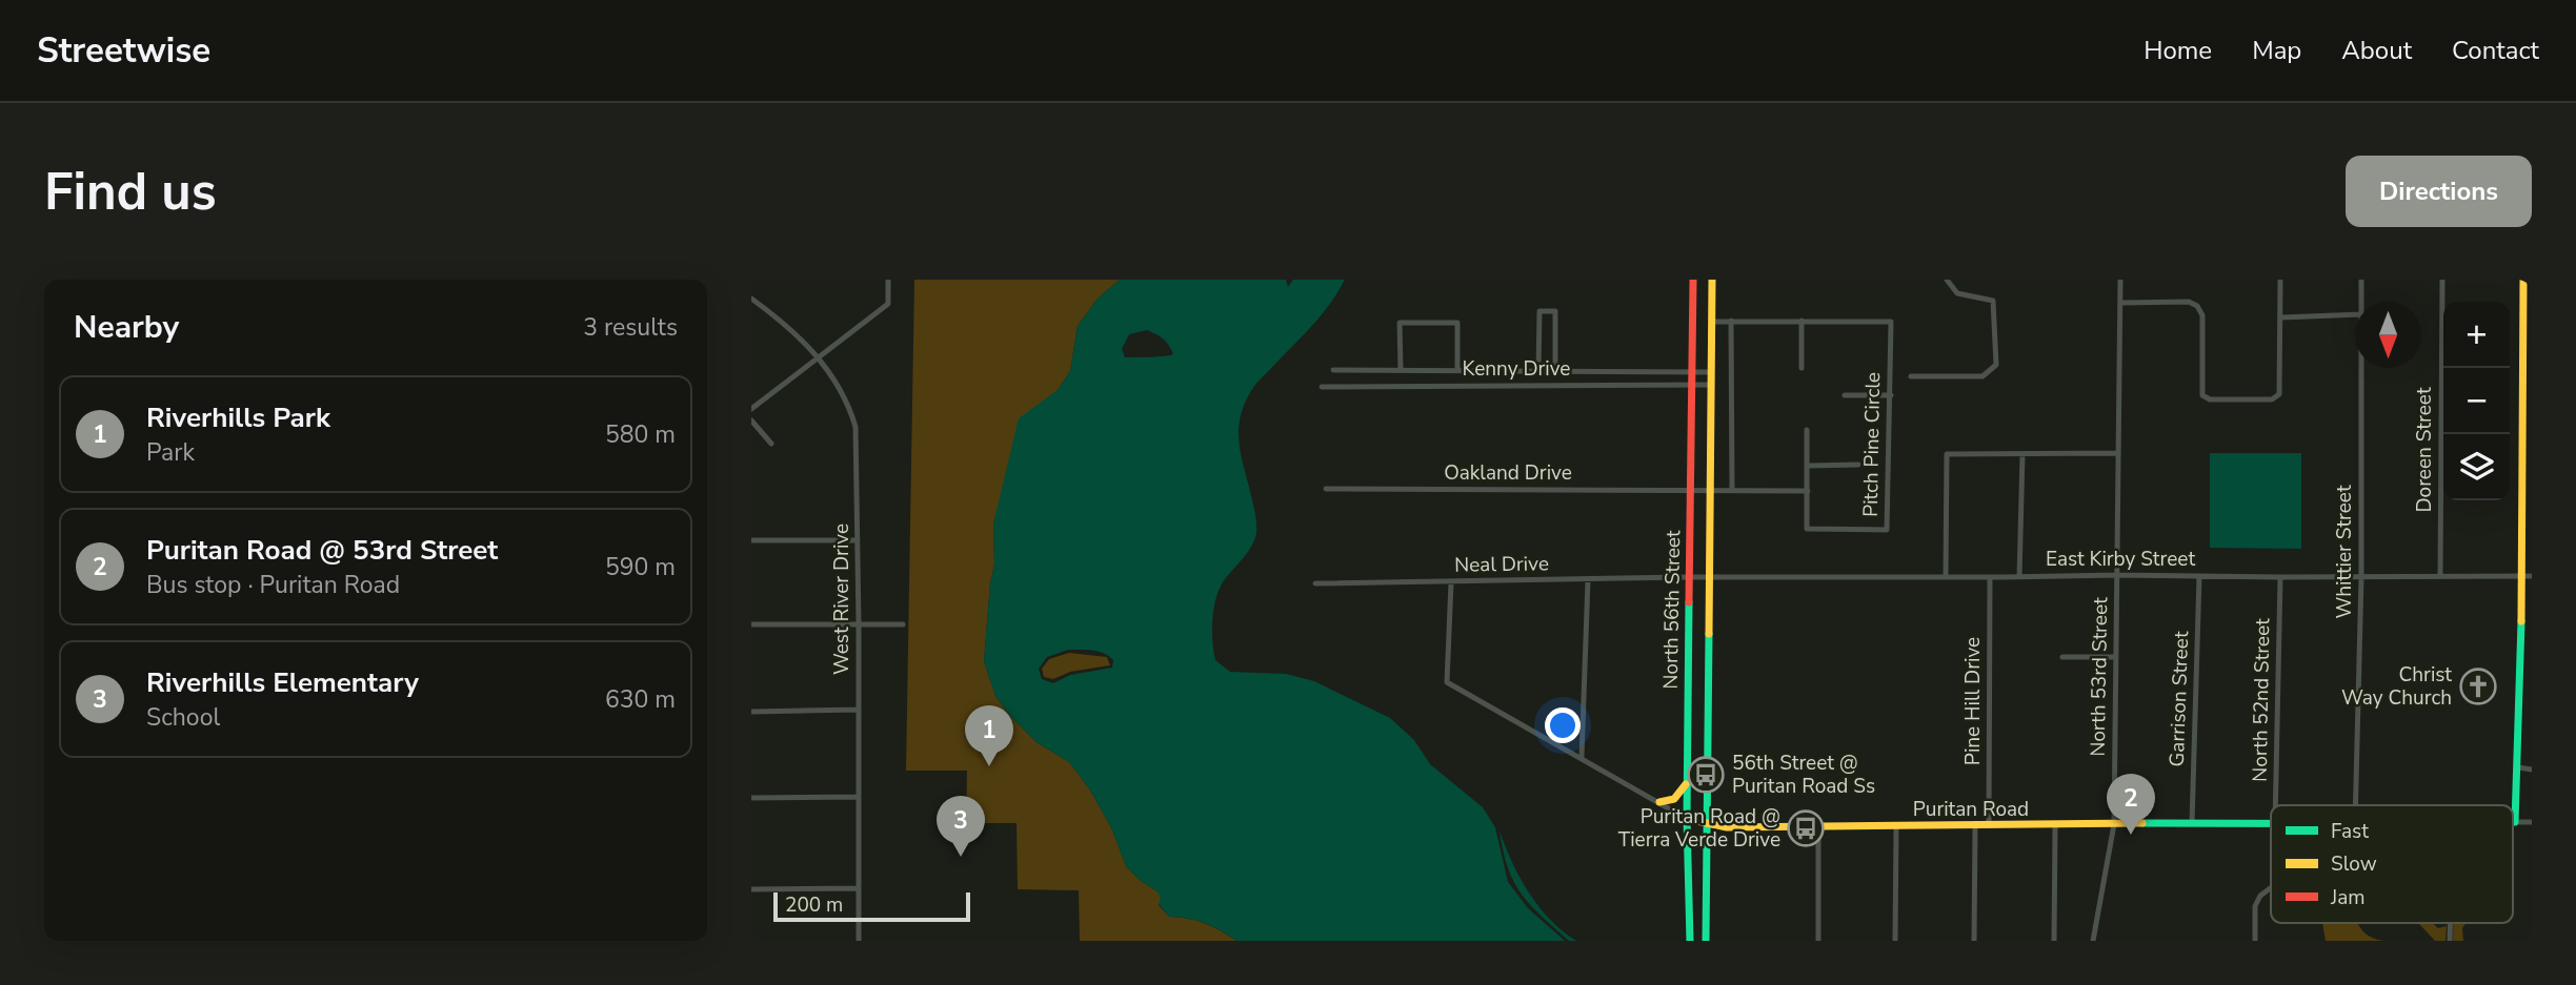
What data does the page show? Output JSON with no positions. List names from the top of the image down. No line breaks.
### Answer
{"streets":{"main road":["North 56th Street","Puritan Road"],"street":["Kenny Drive","Pitch Pine Circle","Doreen Street","Oakland Drive","Whittier Street","East Kirby Street","Neal Drive","West River Drive","North 53rd Street","Garrison Street","North 52nd Street","Pine Hill Drive"]},"crossings":[["Kenny Drive","North 56th Street"],["Pitch Pine Circle","North 56th Street"],["Doreen Street","East Kirby Street"],["Oakland Drive","North 56th Street"],["Whittier Street","East Kirby Street"],["East Kirby Street","Neal Drive"],["East Kirby Street","North 56th Street"],["East Kirby Street","North 53rd Street"],["East Kirby Street","Garrison Street"],["East Kirby Street","North 52nd Street"],["East Kirby Street","Pine Hill Drive"],["Neal Drive","North 56th Street"],["Neal Drive","Puritan Road"],["North 56th Street","Puritan Road"],["North 53rd Street","Puritan Road"],["Garrison Street","Puritan Road"],["Pine Hill Drive","Puritan Road"]],"places":{"church":["Christ Way Church"],"bus stop":["56th Street @ Puritan Road Ss","Puritan Road @ Tierra Verde Drive"]},"legend":["Fast","Slow","Jam"],"scale_bar":"200 m","north":"bottom","page":{"header":"Streetwise","nav":["Home","Map","About","Contact"],"buttons":"Directions","title":"Find us","heading":["Nearby","3 results"],"map_buttons":["+","−"],"list":[{"mark":"1","name":"Riverhills Park","note":"Park","value":"580 m"},{"mark":"2","name":"Puritan Road @ 53rd Street","note":"Bus stop · Puritan Road","value":"590 m"},{"mark":"3","name":"Riverhills Elementary","note":"School","value":"630 m"}],"pins":["1","2","3"],"scale":"200 m"}}
